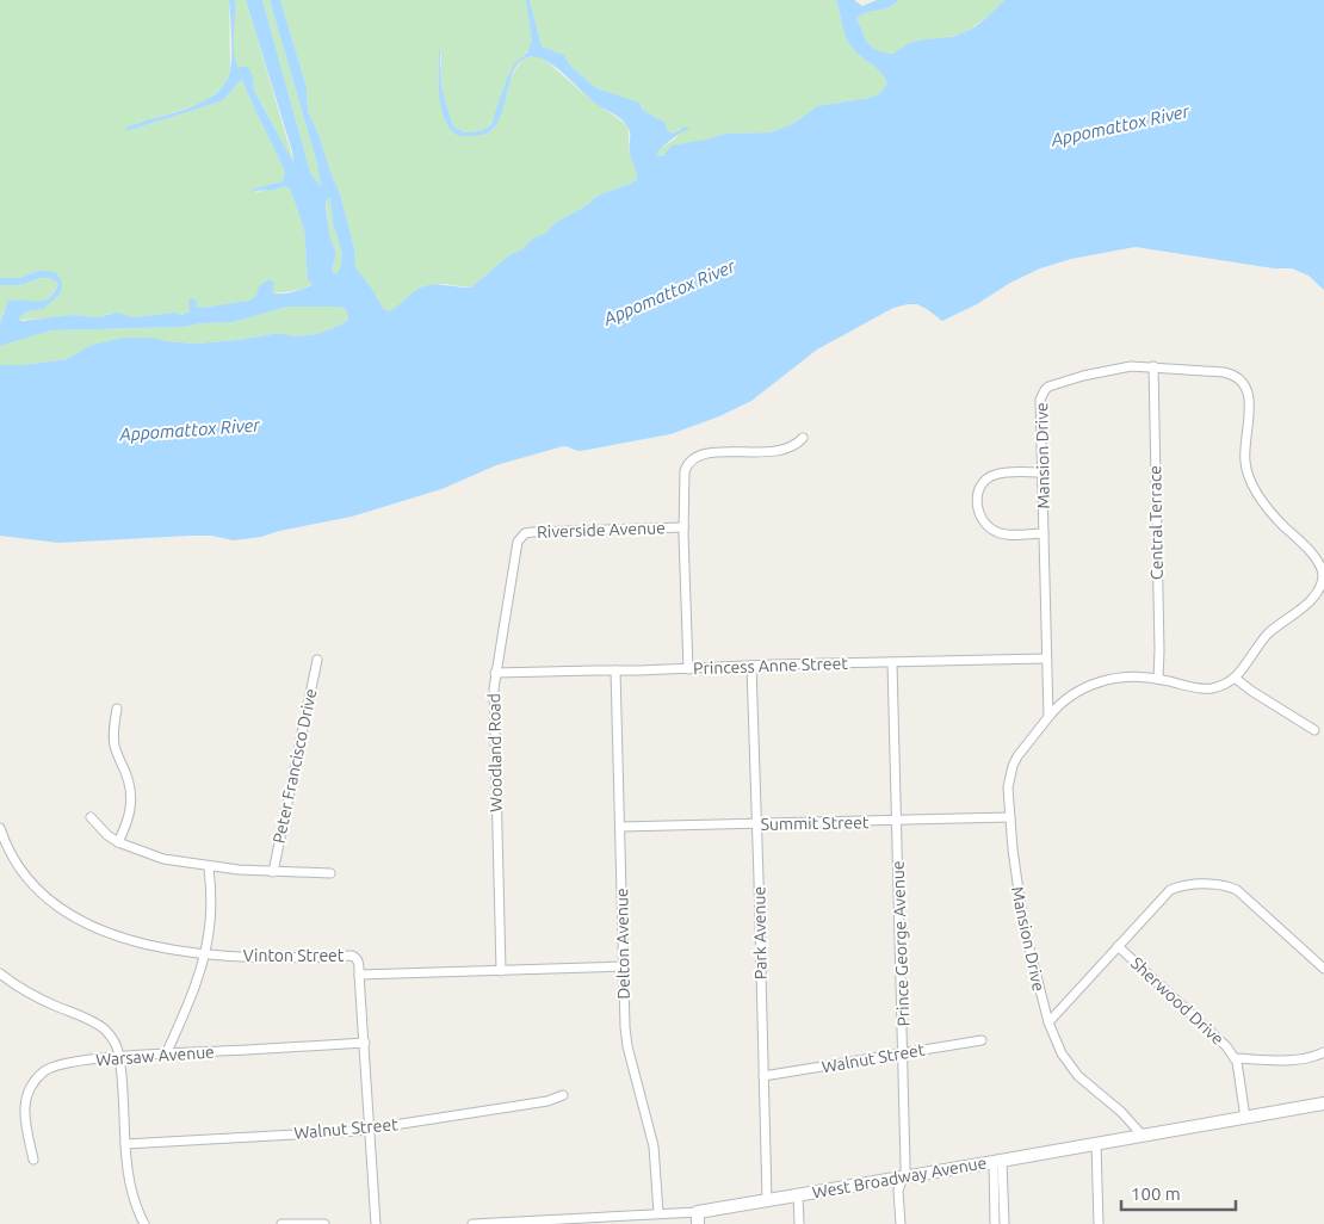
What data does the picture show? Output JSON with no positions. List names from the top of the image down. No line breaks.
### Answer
{"streets":{"main road":["West Broadway Avenue"],"street":["Mansion Drive","Central Terrace","Riverside Avenue","Princess Anne Street","Woodland Road","Peter Francisco Drive","Summit Street","Park Avenue","Delton Avenue","Prince George Avenue","Vinton Street","Sherwood Drive","Warsaw Avenue","Walnut Street"]},"crossings":[["Mansion Drive","Central Terrace"],["Mansion Drive","Princess Anne Street"],["Mansion Drive","Summit Street"],["Mansion Drive","Sherwood Drive"],["Mansion Drive","West Broadway Avenue"],["Riverside Avenue","Woodland Road"],["Princess Anne Street","Woodland Road"],["Princess Anne Street","Park Avenue"],["Princess Anne Street","Delton Avenue"],["Princess Anne Street","Prince George Avenue"],["Woodland Road","Vinton Street"],["Summit Street","Park Avenue"],["Summit Street","Delton Avenue"],["Summit Street","Prince George Avenue"],["Park Avenue","Walnut Street"],["Park Avenue","West Broadway Avenue"],["Delton Avenue","Vinton Street"],["Delton Avenue","West Broadway Avenue"],["Prince George Avenue","Walnut Street"],["Prince George Avenue","West Broadway Avenue"],["Sherwood Drive","West Broadway Avenue"]],"water":["Appomattox River"],"scale_bar":"100 m"}
